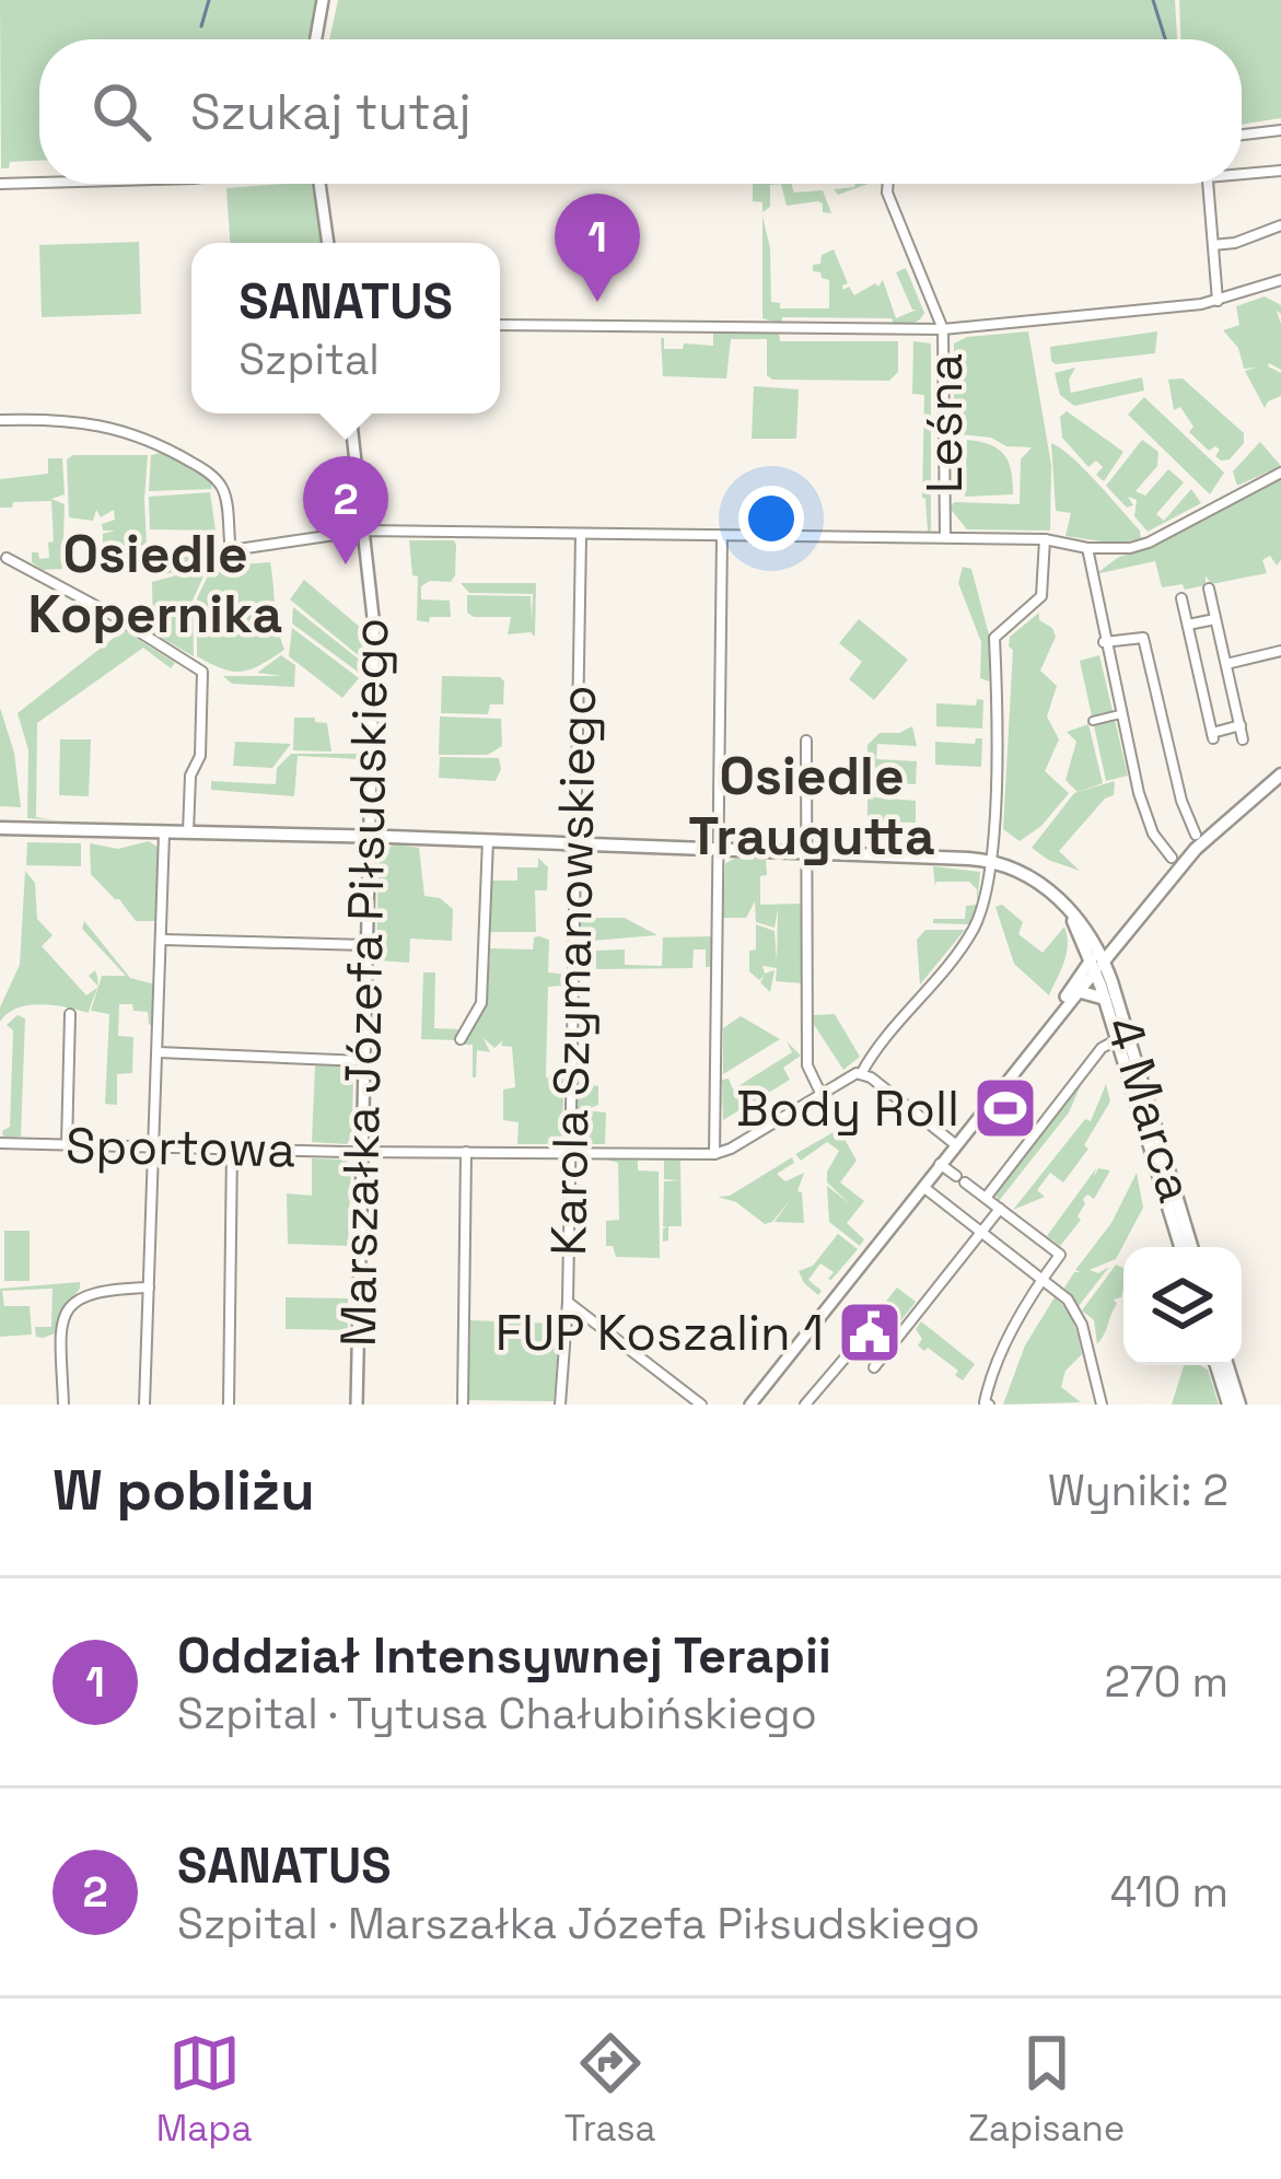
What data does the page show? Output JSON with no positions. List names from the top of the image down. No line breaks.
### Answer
{"streets":{"main road":["4 Marca"],"street":["Leśna","Karola Szymanowskiego","Marszałka Józefa Piłsudskiego","Sportowa"]},"crossings":[["Karola Szymanowskiego","Sportowa"],["Marszałka Józefa Piłsudskiego","Sportowa"]],"districts":["Osiedle Kopernika","Osiedle Traugutta"],"places":{"sports":["Body Roll"],"public building":["FUP Koszalin 1"]},"page":{"search":"Szukaj tutaj","pins":["1","2"],"popup":["SANATUS","Szpital"],"heading":["W pobliżu","Wyniki: 2"],"list":[{"mark":"1","name":"Oddział Intensywnej Terapii","note":"Szpital · Tytusa Chałubińskiego","value":"270 m"},{"mark":"2","name":"SANATUS","note":"Szpital · Marszałka Józefa Piłsudskiego","value":"410 m"}],"nav":["Mapa","Trasa","Zapisane"]}}
